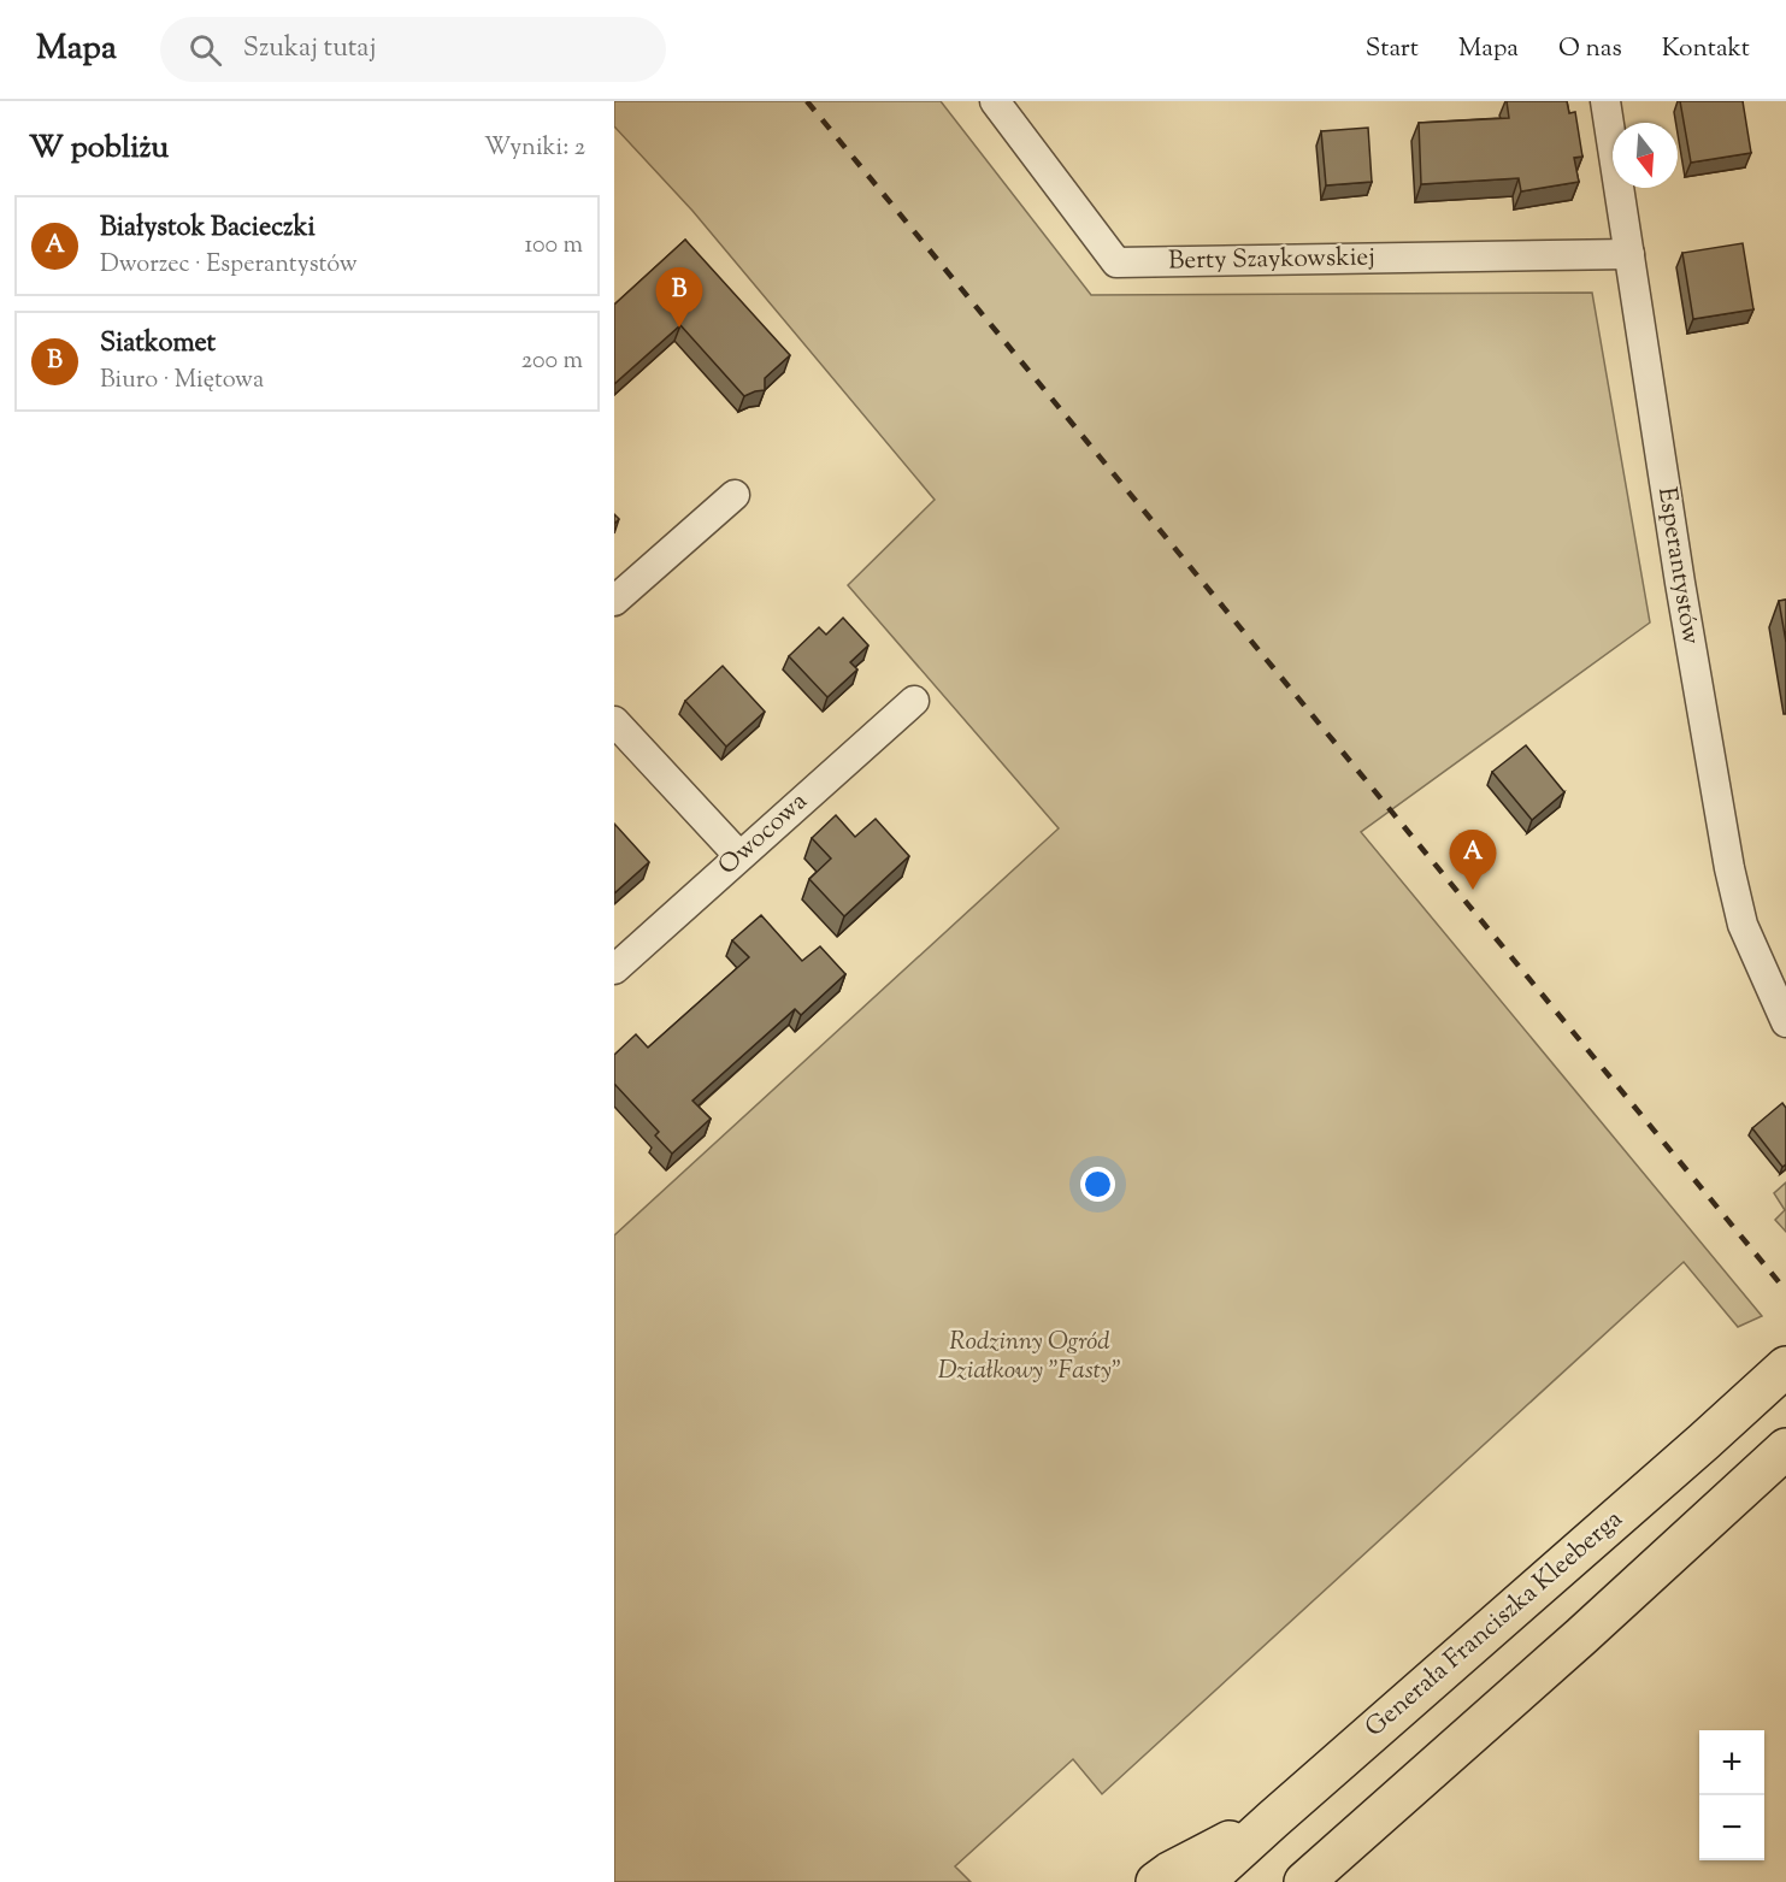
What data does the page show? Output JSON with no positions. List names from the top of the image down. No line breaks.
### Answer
{"streets":{"highway":["Generała Franciszka Kleeberga"],"street":["Berty Szaykowskiej","Esperantystów","Owocowa"]},"crossings":[["Berty Szaykowskiej","Esperantystów"]],"parks":["Rodzinny Ogród Działkowy \"Fasty\""],"north":"bottom","page":{"header":"Mapa","search":"Szukaj tutaj","nav":["Start","Mapa","O nas","Kontakt"],"heading":["W pobliżu","Wyniki: 2"],"list":[{"mark":"A","name":"Białystok Bacieczki","note":"Dworzec · Esperantystów","value":"100 m"},{"mark":"B","name":"Siatkomet","note":"Biuro · Miętowa","value":"200 m"}],"pins":["B","A"],"map_buttons":["+","−"]}}
